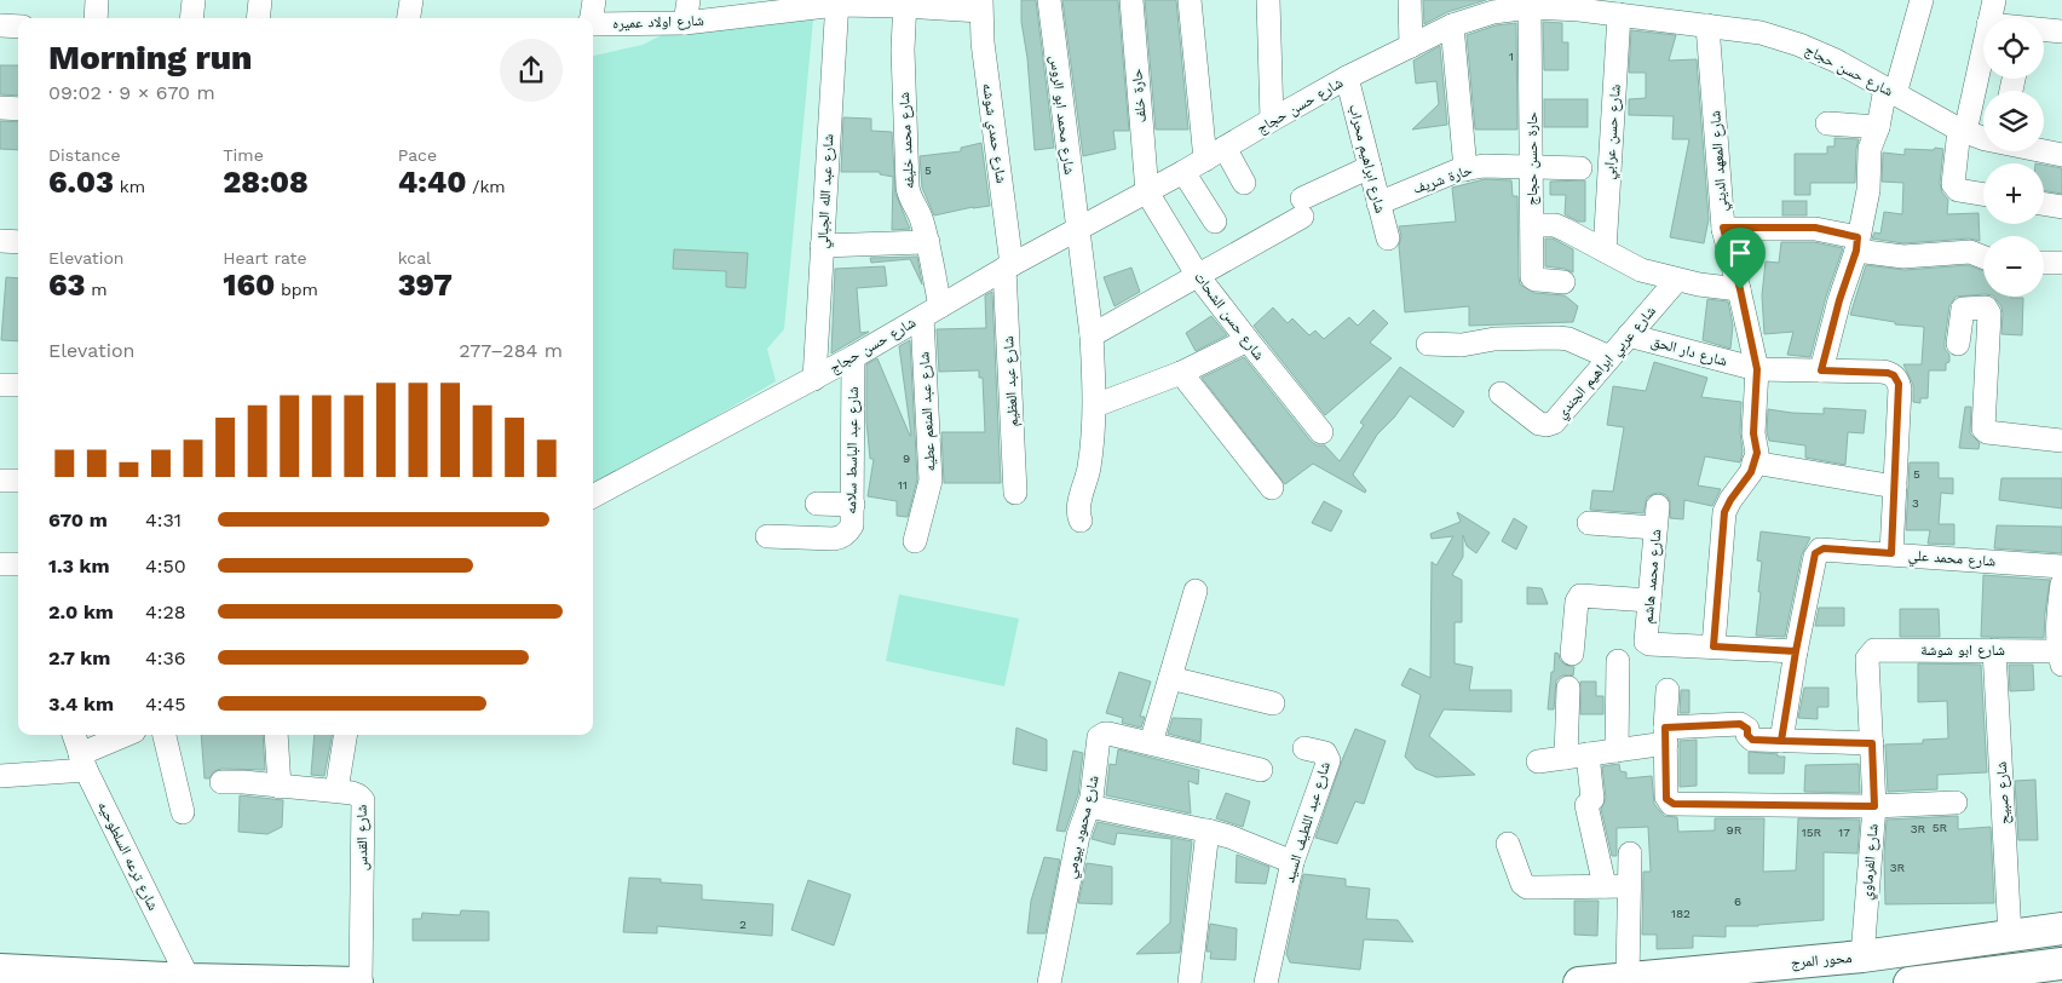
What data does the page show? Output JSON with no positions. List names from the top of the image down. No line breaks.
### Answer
{"streets":{"main road":["محور المرج"],"street":["شارع اولاد عميره","شارع حسن حجاج","حارة خلف","شارع محمد ابو الروس","شارع حسن عرابي","شارع حمدي شوشه","شارع محمد خليفه","شارع ابراهيم محراب","حارة حسن حجاج","شارع المعهد الديني","حارة شريف","شارع عبد الله الجبالي","شارع حسن الشحات","شارع دار الحق","شارع عربي ابراهيم الجندي","شارع عبد العظيم","شارع عبد المنعم عطيه","شارع عبد الباسط سلامه","شارع محمد علي","شارع محمد هاشم","شارع ابو شوشة","شارع صبيح","شارع عبد اللطيف السيد","شارع محمود بيومي","شارع القدس","شارع ترعه السلطوحيه","شارع الفرماوي"]},"crossings":[["شارع اولاد عميره","شارع حمدي شوشه"],["شارع اولاد عميره","شارع محمد خليفه"],["شارع اولاد عميره","شارع عبد الله الجبالي"],["شارع حسن حجاج","حارة خلف"],["شارع حسن حجاج","شارع محمد ابو الروس"],["شارع حسن حجاج","شارع حسن عرابي"],["شارع حسن حجاج","شارع حمدي شوشه"],["شارع حسن حجاج","شارع محمد خليفه"],["شارع حسن حجاج","شارع ابراهيم محراب"],["شارع حسن حجاج","حارة حسن حجاج"],["شارع حسن حجاج","شارع المعهد الديني"],["شارع حسن حجاج","شارع عبد الله الجبالي"],["شارع حسن حجاج","شارع حسن الشحات"],["شارع حسن حجاج","شارع عبد العظيم"],["شارع حسن حجاج","شارع عبد المنعم عطيه"],["شارع حسن حجاج","شارع عبد الباسط سلامه"],["حارة خلف","شارع حسن الشحات"],["شارع حمدي شوشه","شارع عبد العظيم"],["شارع محمد خليفه","شارع عبد المنعم عطيه"],["شارع ابراهيم محراب","حارة شريف"],["حارة حسن حجاج","حارة شريف"],["شارع المعهد الديني","شارع دار الحق"],["شارع المعهد الديني","شارع محمد هاشم"],["شارع دار الحق","شارع عربي ابراهيم الجندي"],["شارع محمد علي","شارع محمد هاشم"],["شارع ابو شوشة","شارع صبيح"],["شارع ابو شوشة","شارع الفرماوي"],["شارع صبيح","محور المرج"],["شارع الفرماوي","محور المرج"]],"house_numbers":["1","5","9","5","11","3","5R","3R","9R","15R","17","3R","6","182","2"],"page":{"map_buttons":["+","−"],"heading":["Morning run","09:02 · 9 × 670 m"],"stats":[["Distance","6.03 km"],["Time","28:08"],["Pace","4:40 /km"],["Elevation","63 m"],["Heart rate","160 bpm"],["kcal","397"]],"chart":["Elevation","277–284 m"],"list":[{"name":"670 m","note":"4:31"},{"name":"1.3 km","note":"4:50"},{"name":"2.0 km","note":"4:28"},{"name":"2.7 km","note":"4:36"},{"name":"3.4 km","note":"4:45"}]}}
